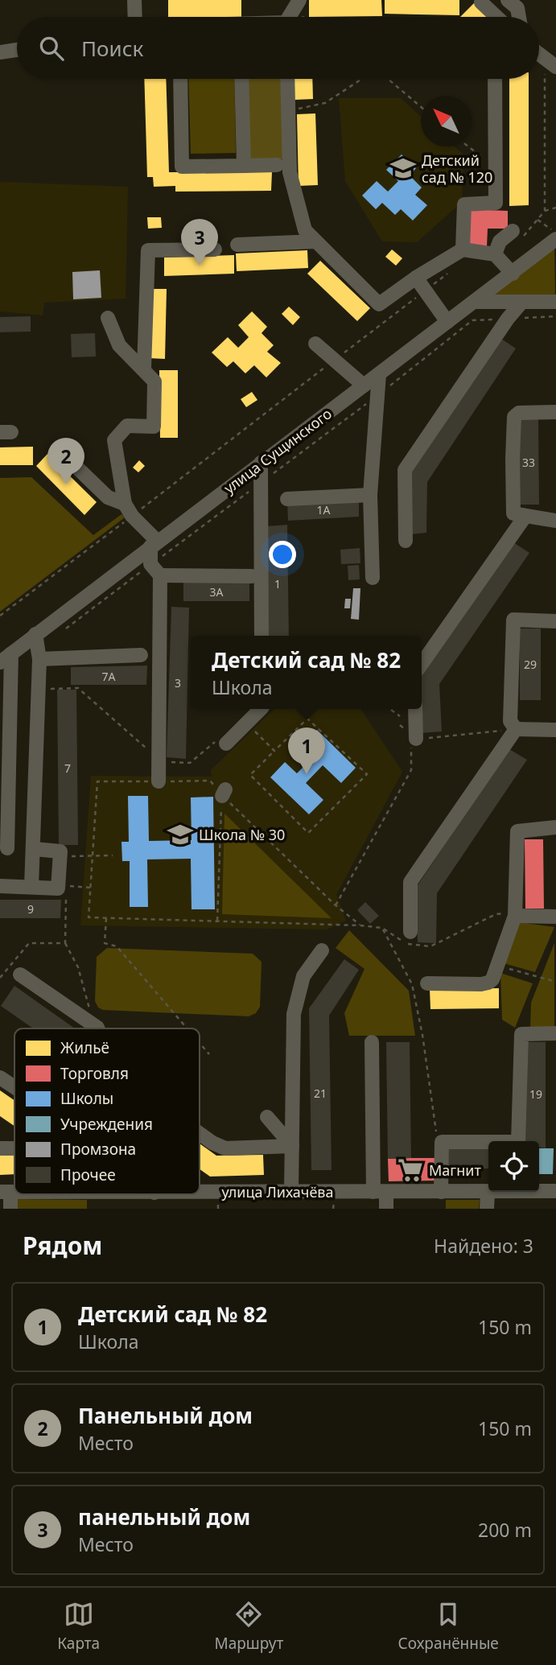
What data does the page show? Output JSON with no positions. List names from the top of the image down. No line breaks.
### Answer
{"streets":{"street":["улица Сущинского","улица Лихачёва"]},"places":{"school or university":["Детский сад № 120","Школа № 30"],"supermarket":["Магнит"]},"house_numbers":["33","1А","1","3А","29","7А","3","7","9","21","19"],"legend":["Жильё","Торговля","Школы","Учреждения","Промзона","Прочее"],"north":"top left","page":{"search":"Поиск","pins":["3","2","1"],"popup":["Детский сад № 82","Школа"],"heading":["Рядом","Найдено: 3"],"list":[{"mark":"1","name":"Детский сад № 82","note":"Школа","value":"150 m"},{"mark":"2","name":"Панельный дом","note":"Место","value":"150 m"},{"mark":"3","name":"панельный дом","note":"Место","value":"200 m"}],"nav":["Карта","Маршрут","Сохранённые"]}}
